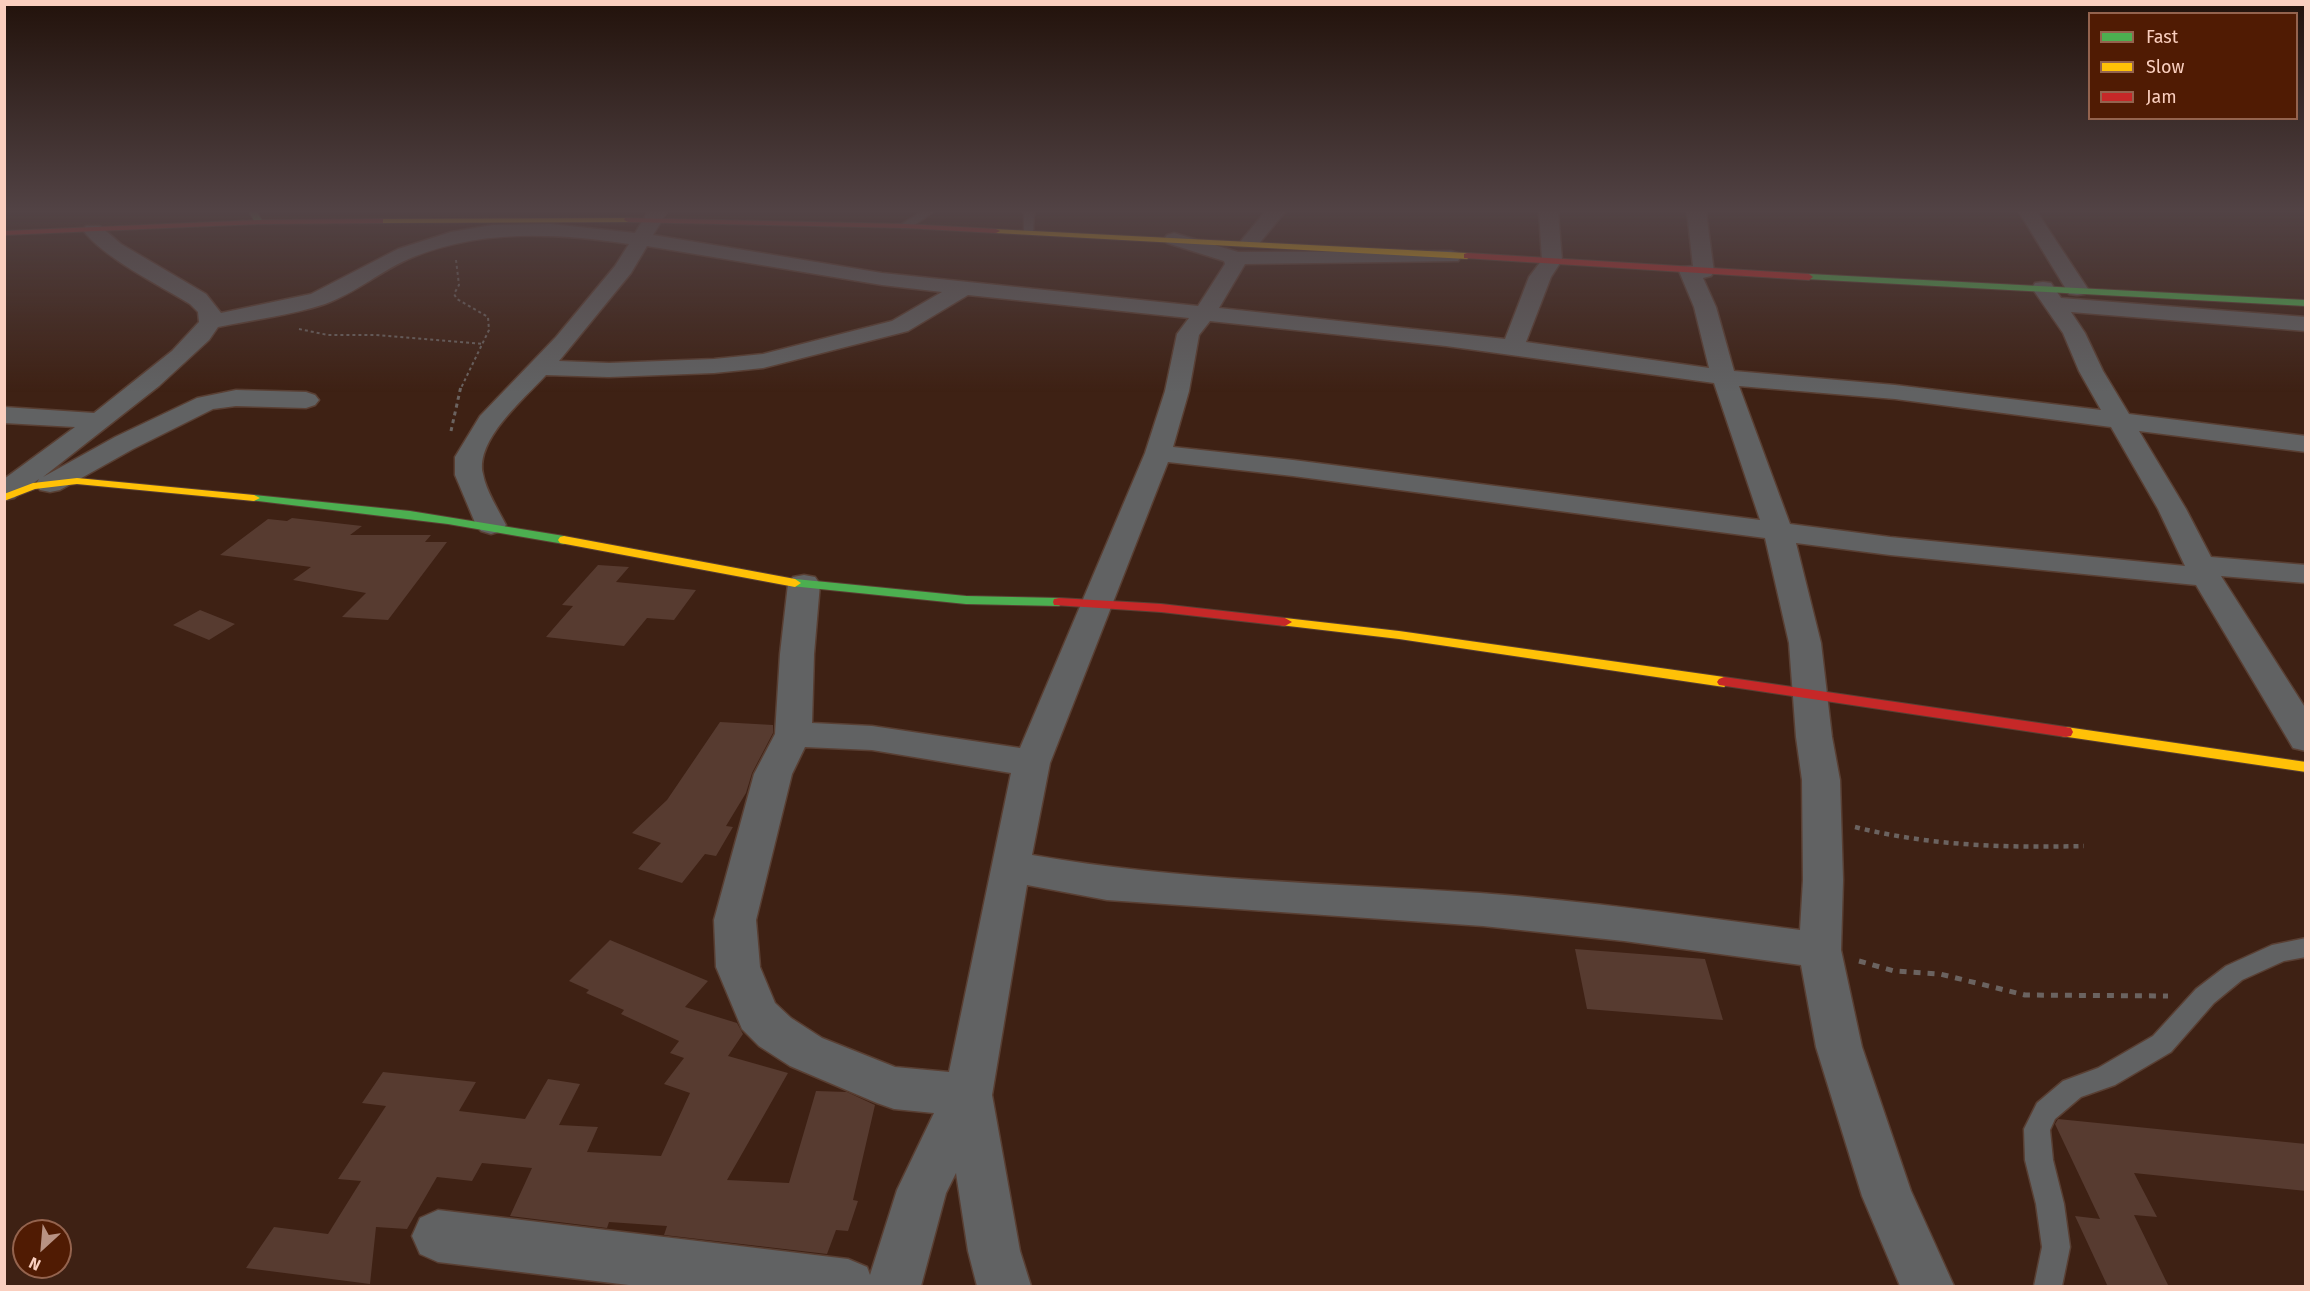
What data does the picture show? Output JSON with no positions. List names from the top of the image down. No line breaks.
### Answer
{"legend":["Fast","Slow","Jam"],"north":"bottom left"}
